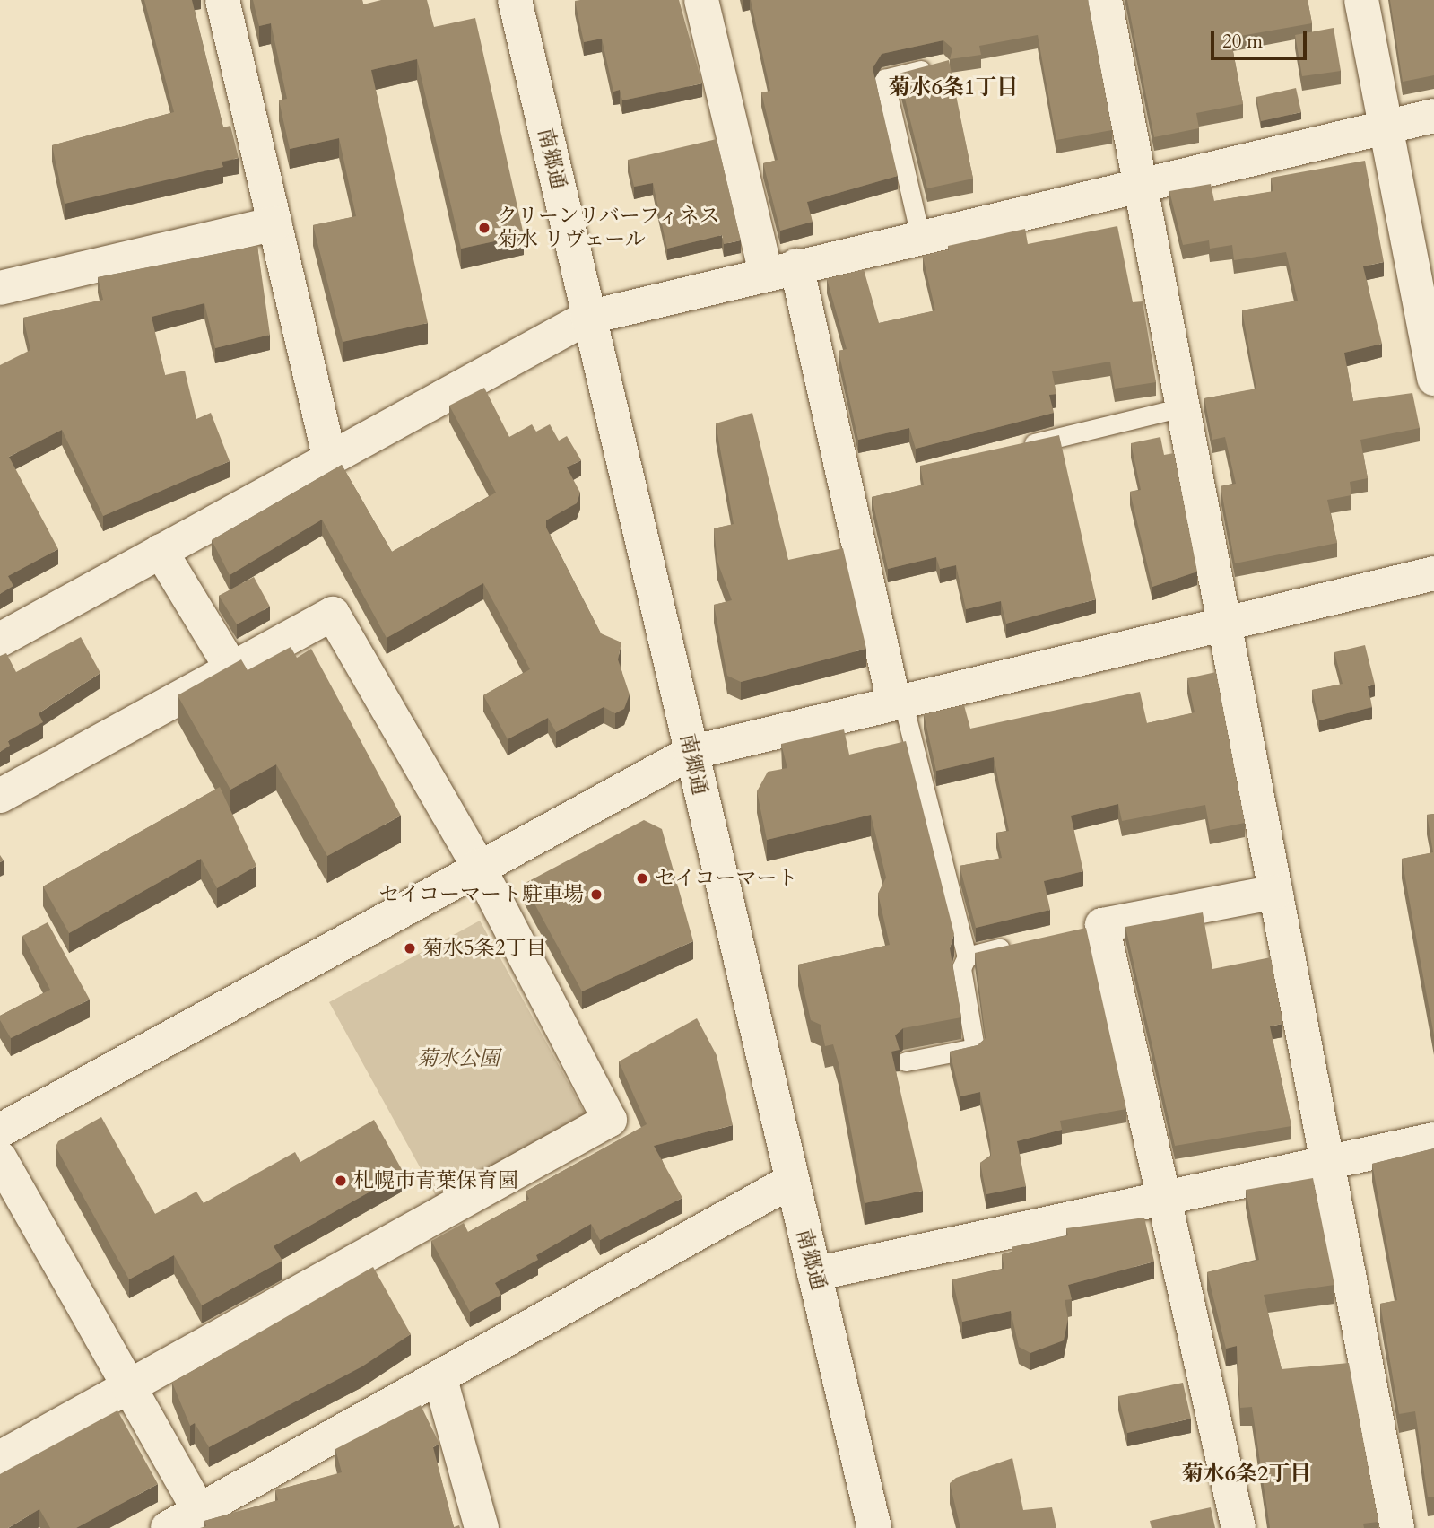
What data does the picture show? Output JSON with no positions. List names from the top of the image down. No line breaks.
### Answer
{"streets":{"street":["南郷通"]},"districts":["菊水6条1丁目","菊水6条2丁目"],"parks":["菊水公園"],"places":["クリーンリバーフィネス 菊水 リヴェール","セイコーマート","セイコーマート駐車場","菊水5条2丁目","札幌市青葉保育園"],"scale_bar":"20 m"}
